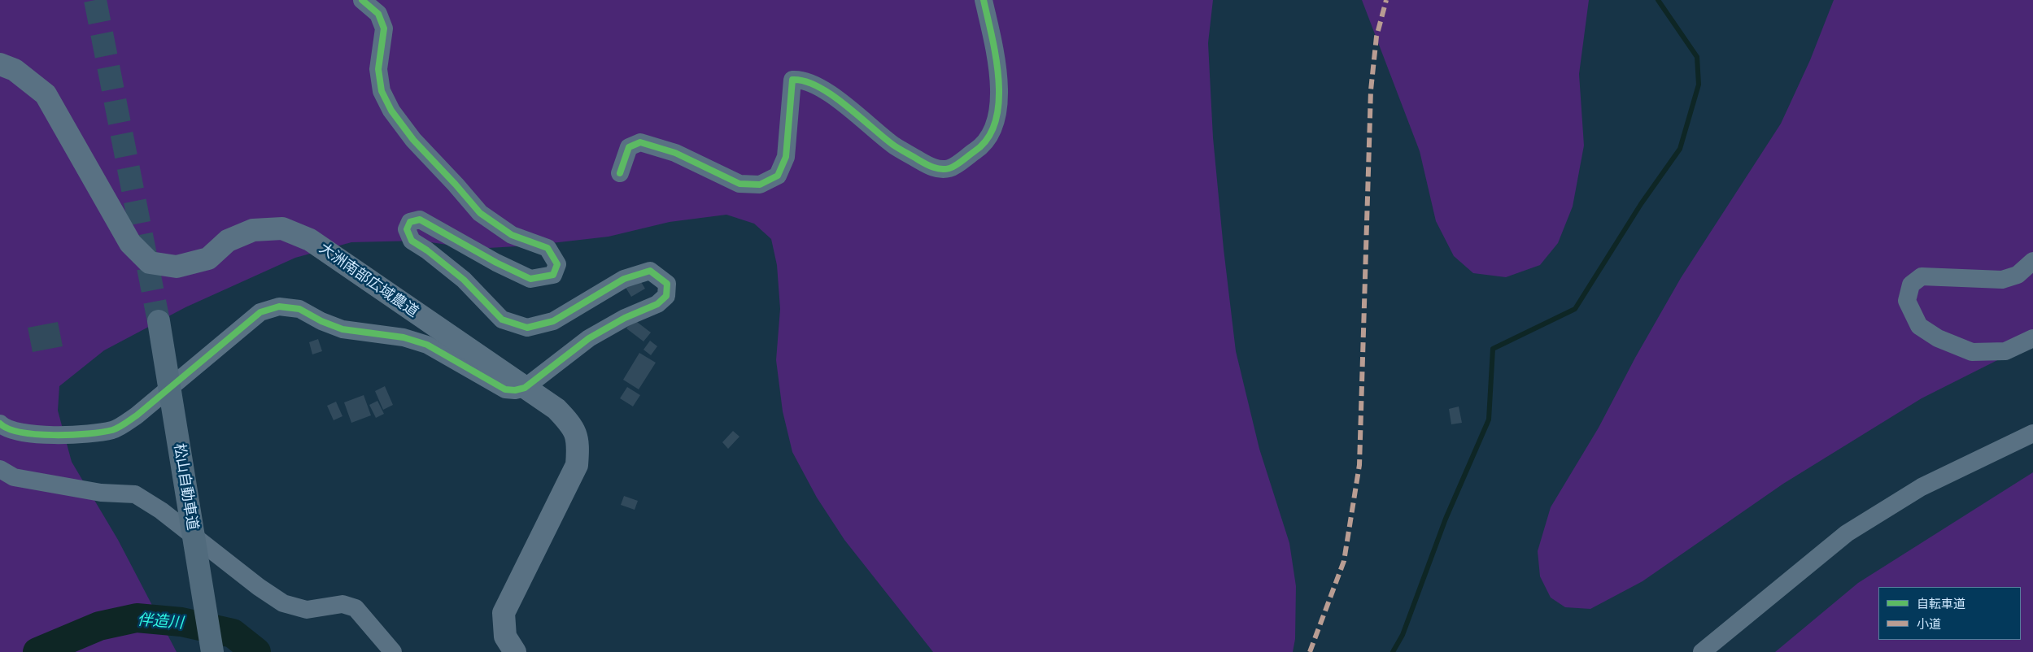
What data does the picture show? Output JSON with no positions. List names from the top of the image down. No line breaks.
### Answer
{"streets":{"highway":["松山自動車道"],"street":["大洲南部広域農道"]},"water":["伴造川"],"legend":["自転車道","小道"]}
